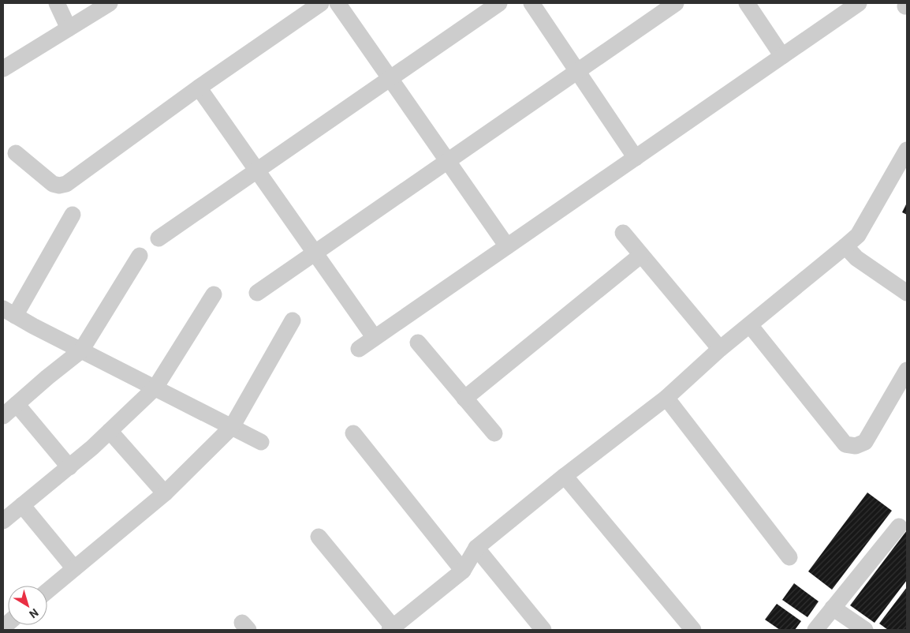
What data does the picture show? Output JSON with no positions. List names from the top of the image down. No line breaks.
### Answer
{"north":"bottom right"}
